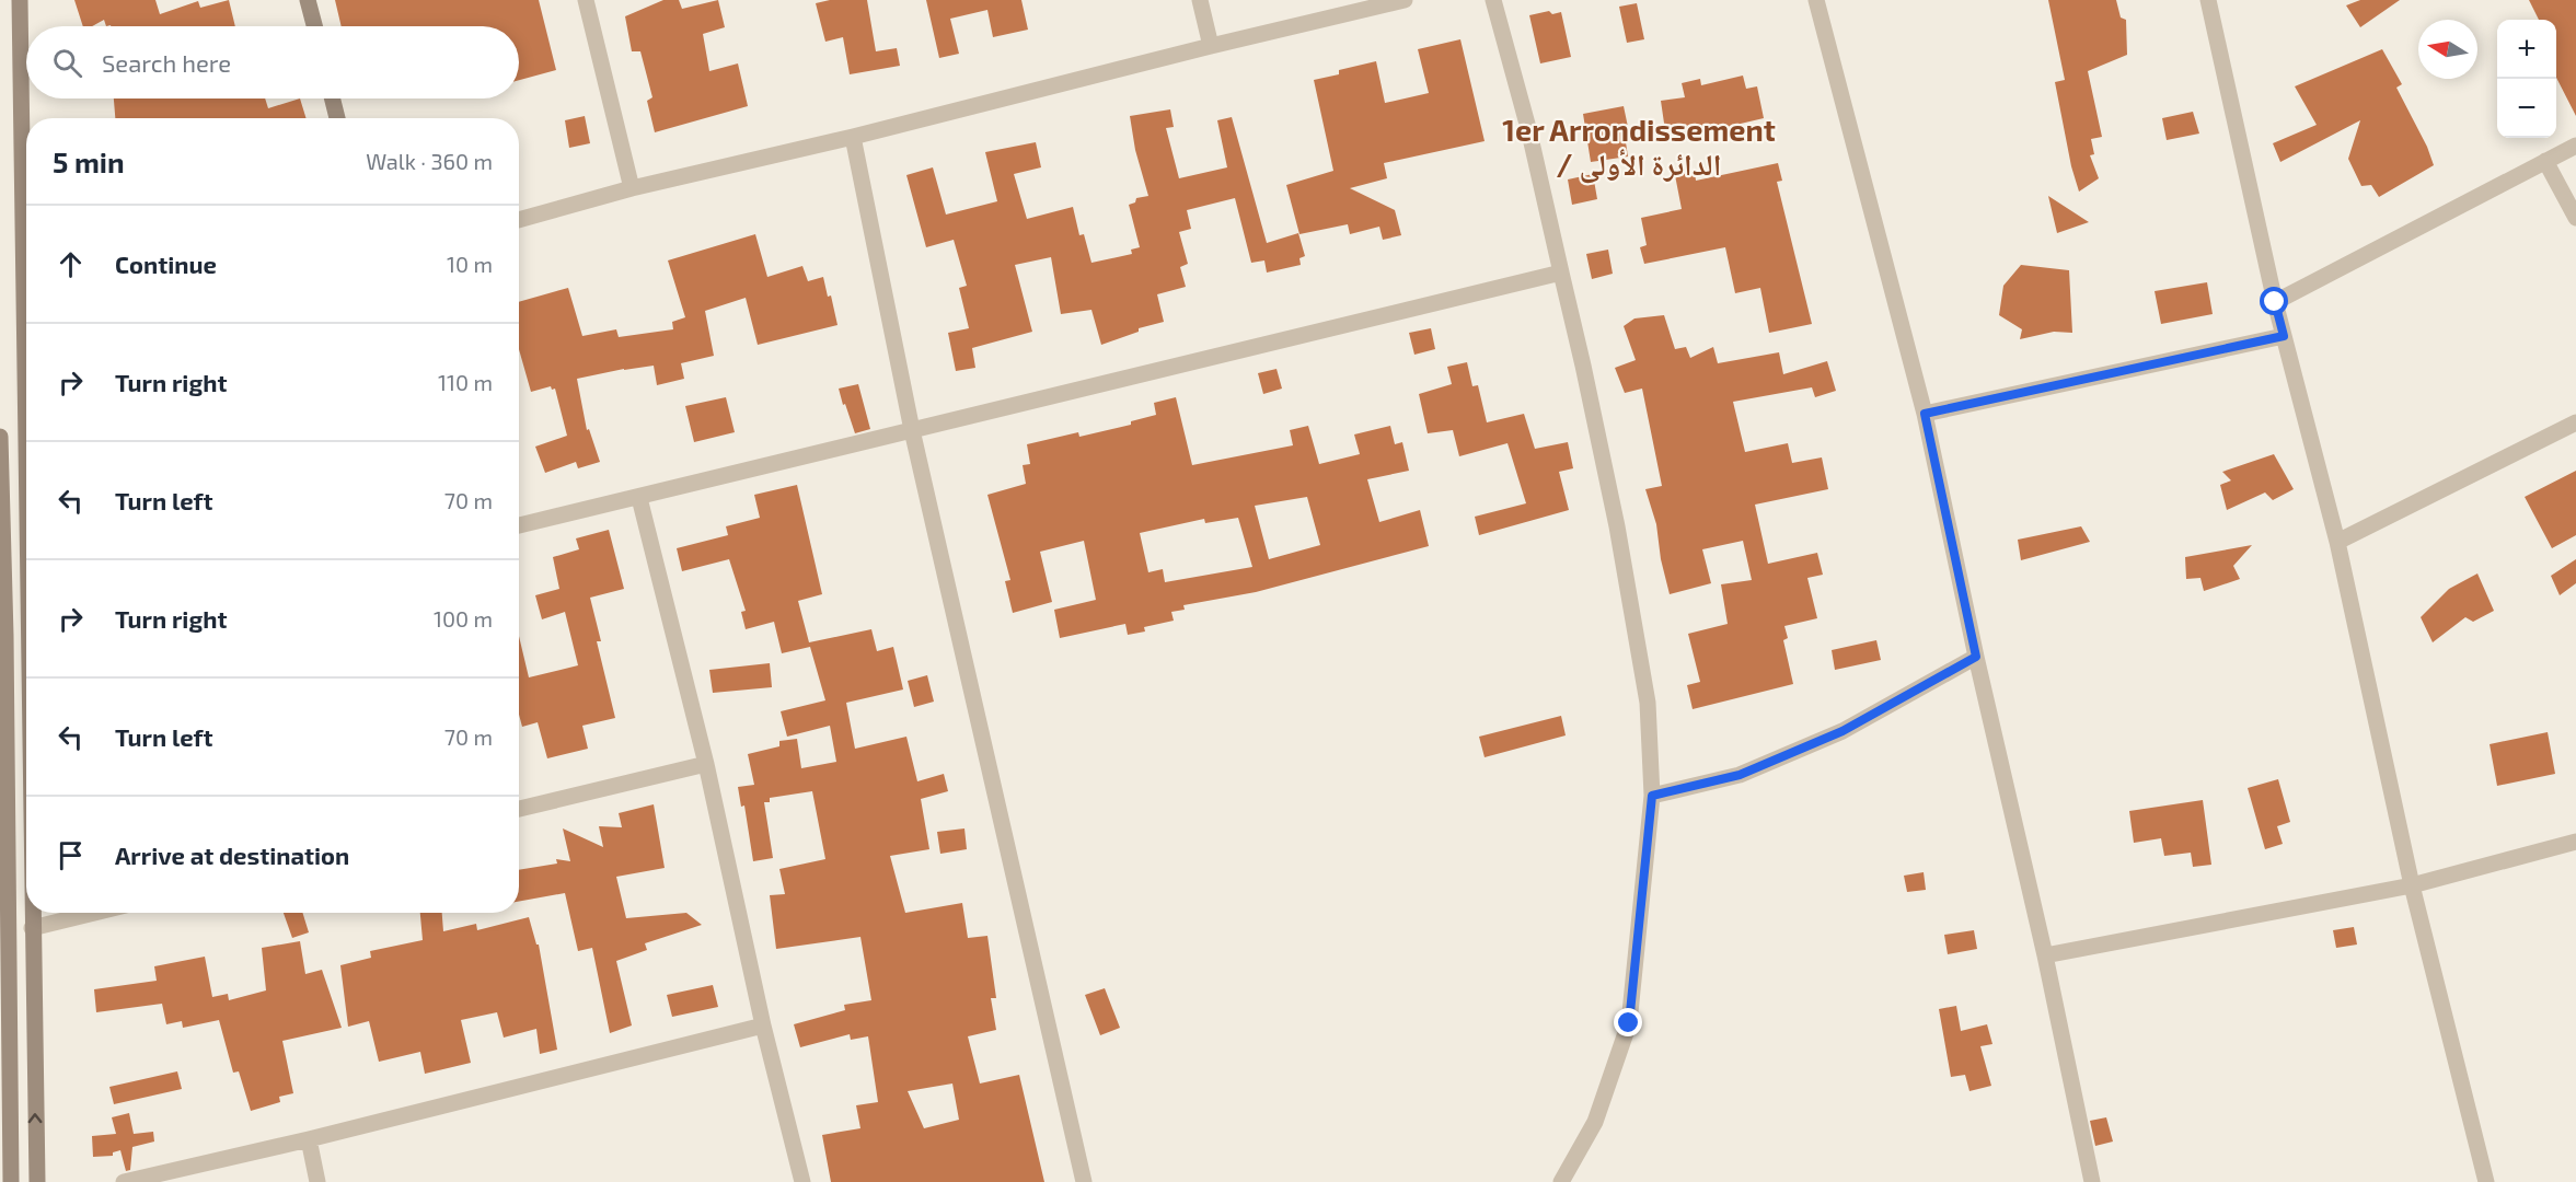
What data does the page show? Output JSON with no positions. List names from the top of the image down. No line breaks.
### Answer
{"districts":["1er Arrondissement / الدائرة الأولى"],"north":"left","page":{"map_buttons":["+","−"],"search":"Search here","heading":["5 min","Walk · 360 m"],"list":[["Continue","10 m"],["Turn right","110 m"],["Turn left","70 m"],["Turn right","100 m"],["Turn left","70 m"],"Arrive at destination"]}}
